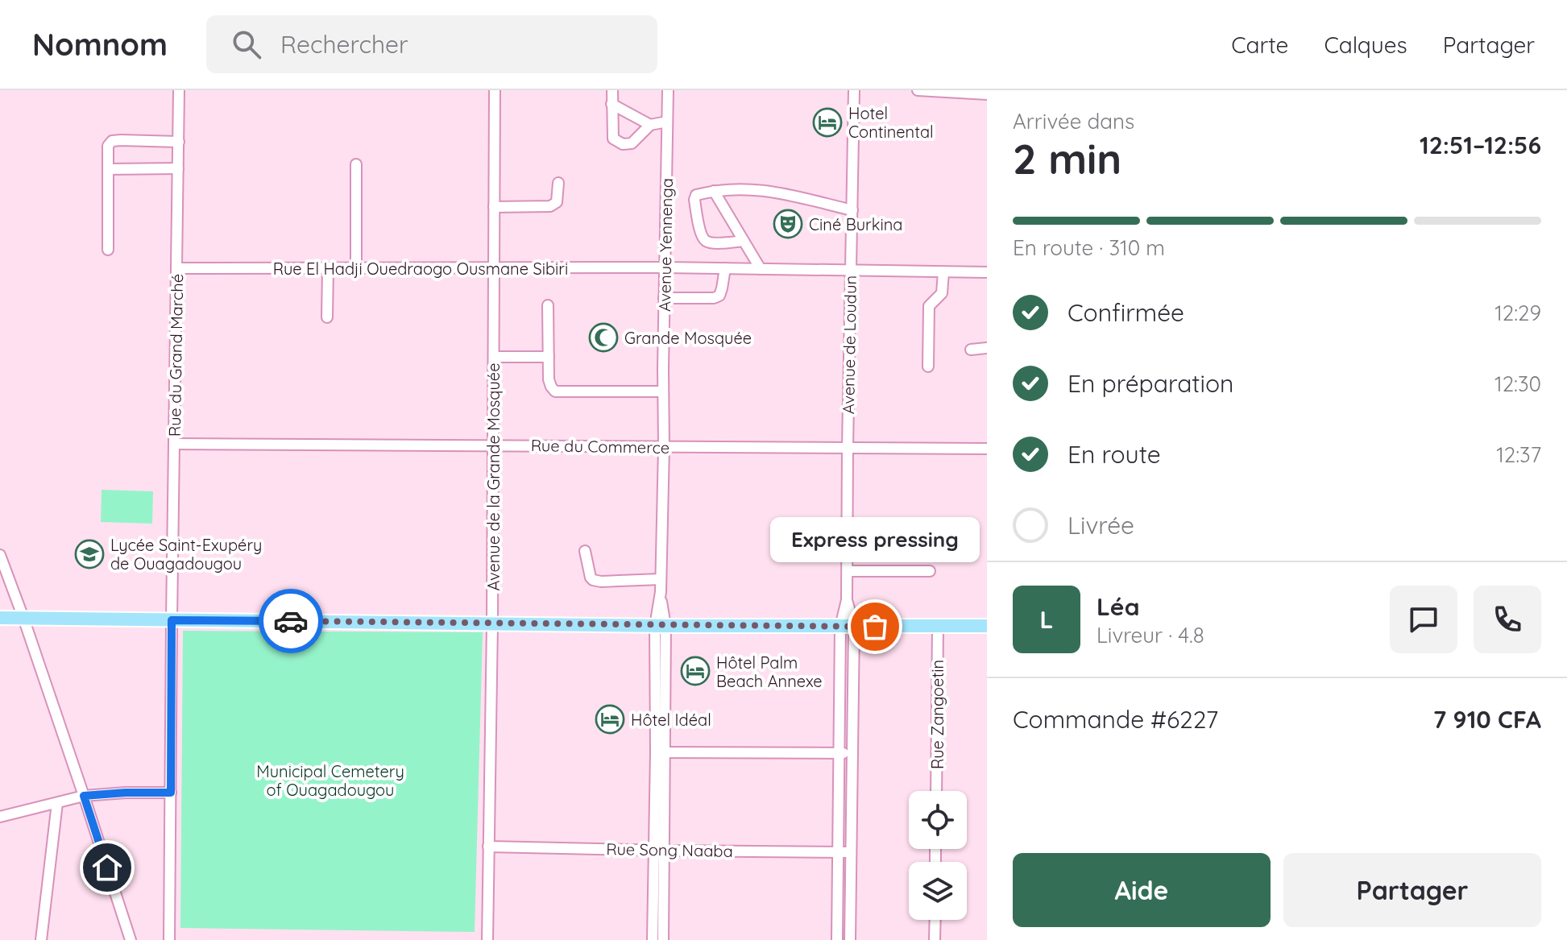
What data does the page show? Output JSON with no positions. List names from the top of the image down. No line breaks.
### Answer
{"streets":{"street":["Avenue Yennenga","Rue El Hadji Ouedraogo Ousmane Sibiri","Avenue de Loudun","Rue du Grand Marché","Rue du Commerce","Avenue de la Grande Mosquée","Rue Zangoetin","Rue Song Naaba"]},"crossings":[["Avenue Yennenga","Rue El Hadji Ouedraogo Ousmane Sibiri"],["Avenue Yennenga","Rue du Commerce"],["Avenue Yennenga","Rue Song Naaba"],["Rue El Hadji Ouedraogo Ousmane Sibiri","Avenue de Loudun"],["Rue El Hadji Ouedraogo Ousmane Sibiri","Rue du Grand Marché"],["Rue El Hadji Ouedraogo Ousmane Sibiri","Avenue de la Grande Mosquée"],["Avenue de Loudun","Rue du Commerce"],["Avenue de Loudun","Rue Song Naaba"],["Rue du Grand Marché","Rue du Commerce"],["Rue du Commerce","Avenue de la Grande Mosquée"],["Avenue de la Grande Mosquée","Rue Song Naaba"]],"parks":["Municipal Cemetery of Ouagadougou"],"places":{"hotel":["Hotel Continental","Hôtel Palm Beach Annexe","Hôtel Idéal"],"theatre":["Ciné Burkina"],"mosque":["Grande Mosquée"],"school or university":["Lycée Saint-Exupéry de Ouagadougou"],"other":["Express pressing"]},"page":{"header":"Nomnom","search":"Rechercher","nav":["Carte","Calques","Partager"],"heading":["2 min","Arrivée dans","12:51–12:56"],"panel":["Léa","Livreur · 4.8","Commande #6227","7 910 CFA"],"bar":"En route · 310 m","list":[["Confirmée","12:29"],["En préparation","12:30"],["En route","12:37"],"Livrée"],"bubble":"Express pressing","round":"L","buttons":["Aide","Partager"]}}
